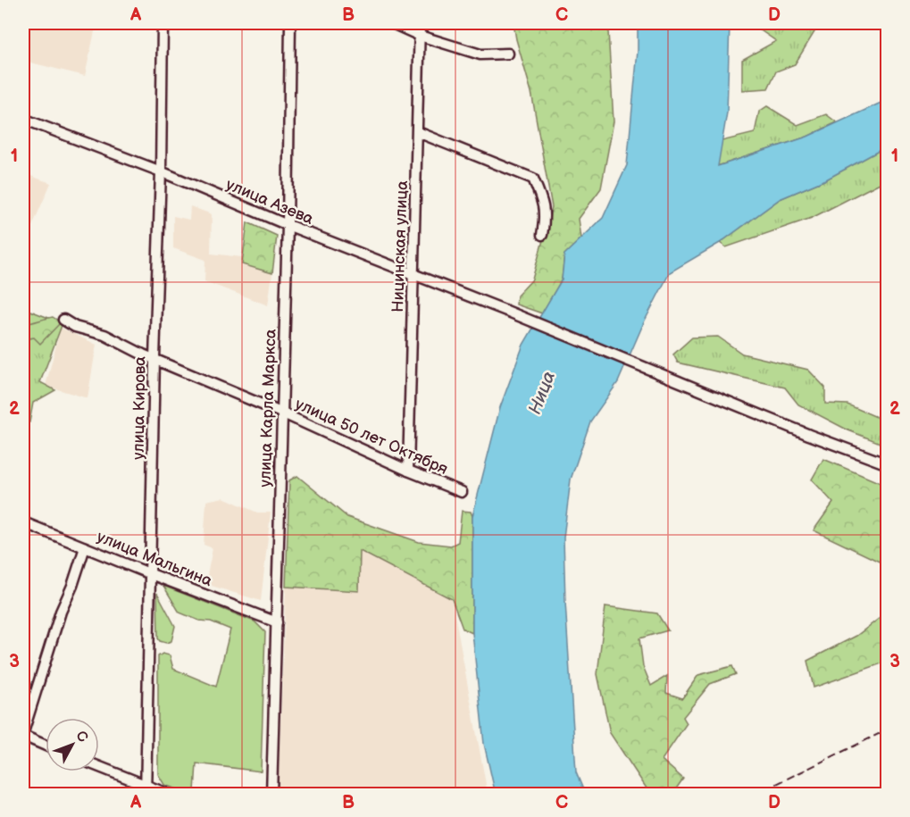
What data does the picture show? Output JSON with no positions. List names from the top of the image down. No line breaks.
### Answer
{"streets":{"street":["улица Азева","Ницинская улица","улица Кирова","улица Карла Маркса","улица 50 лет Октября","улица Мальгина"]},"crossings":[["улица Азева","Ницинская улица"],["улица Азева","улица Кирова"],["улица Азева","улица Карла Маркса"],["Ницинская улица","улица 50 лет Октября"],["улица Кирова","улица 50 лет Октября"],["улица Кирова","улица Мальгина"],["улица Карла Маркса","улица 50 лет Октября"],["улица Карла Маркса","улица Мальгина"]],"water":["Ница"],"north":"top right","grid":{"columns":["A","B","C","D"],"rows":["1","2","3"]}}
